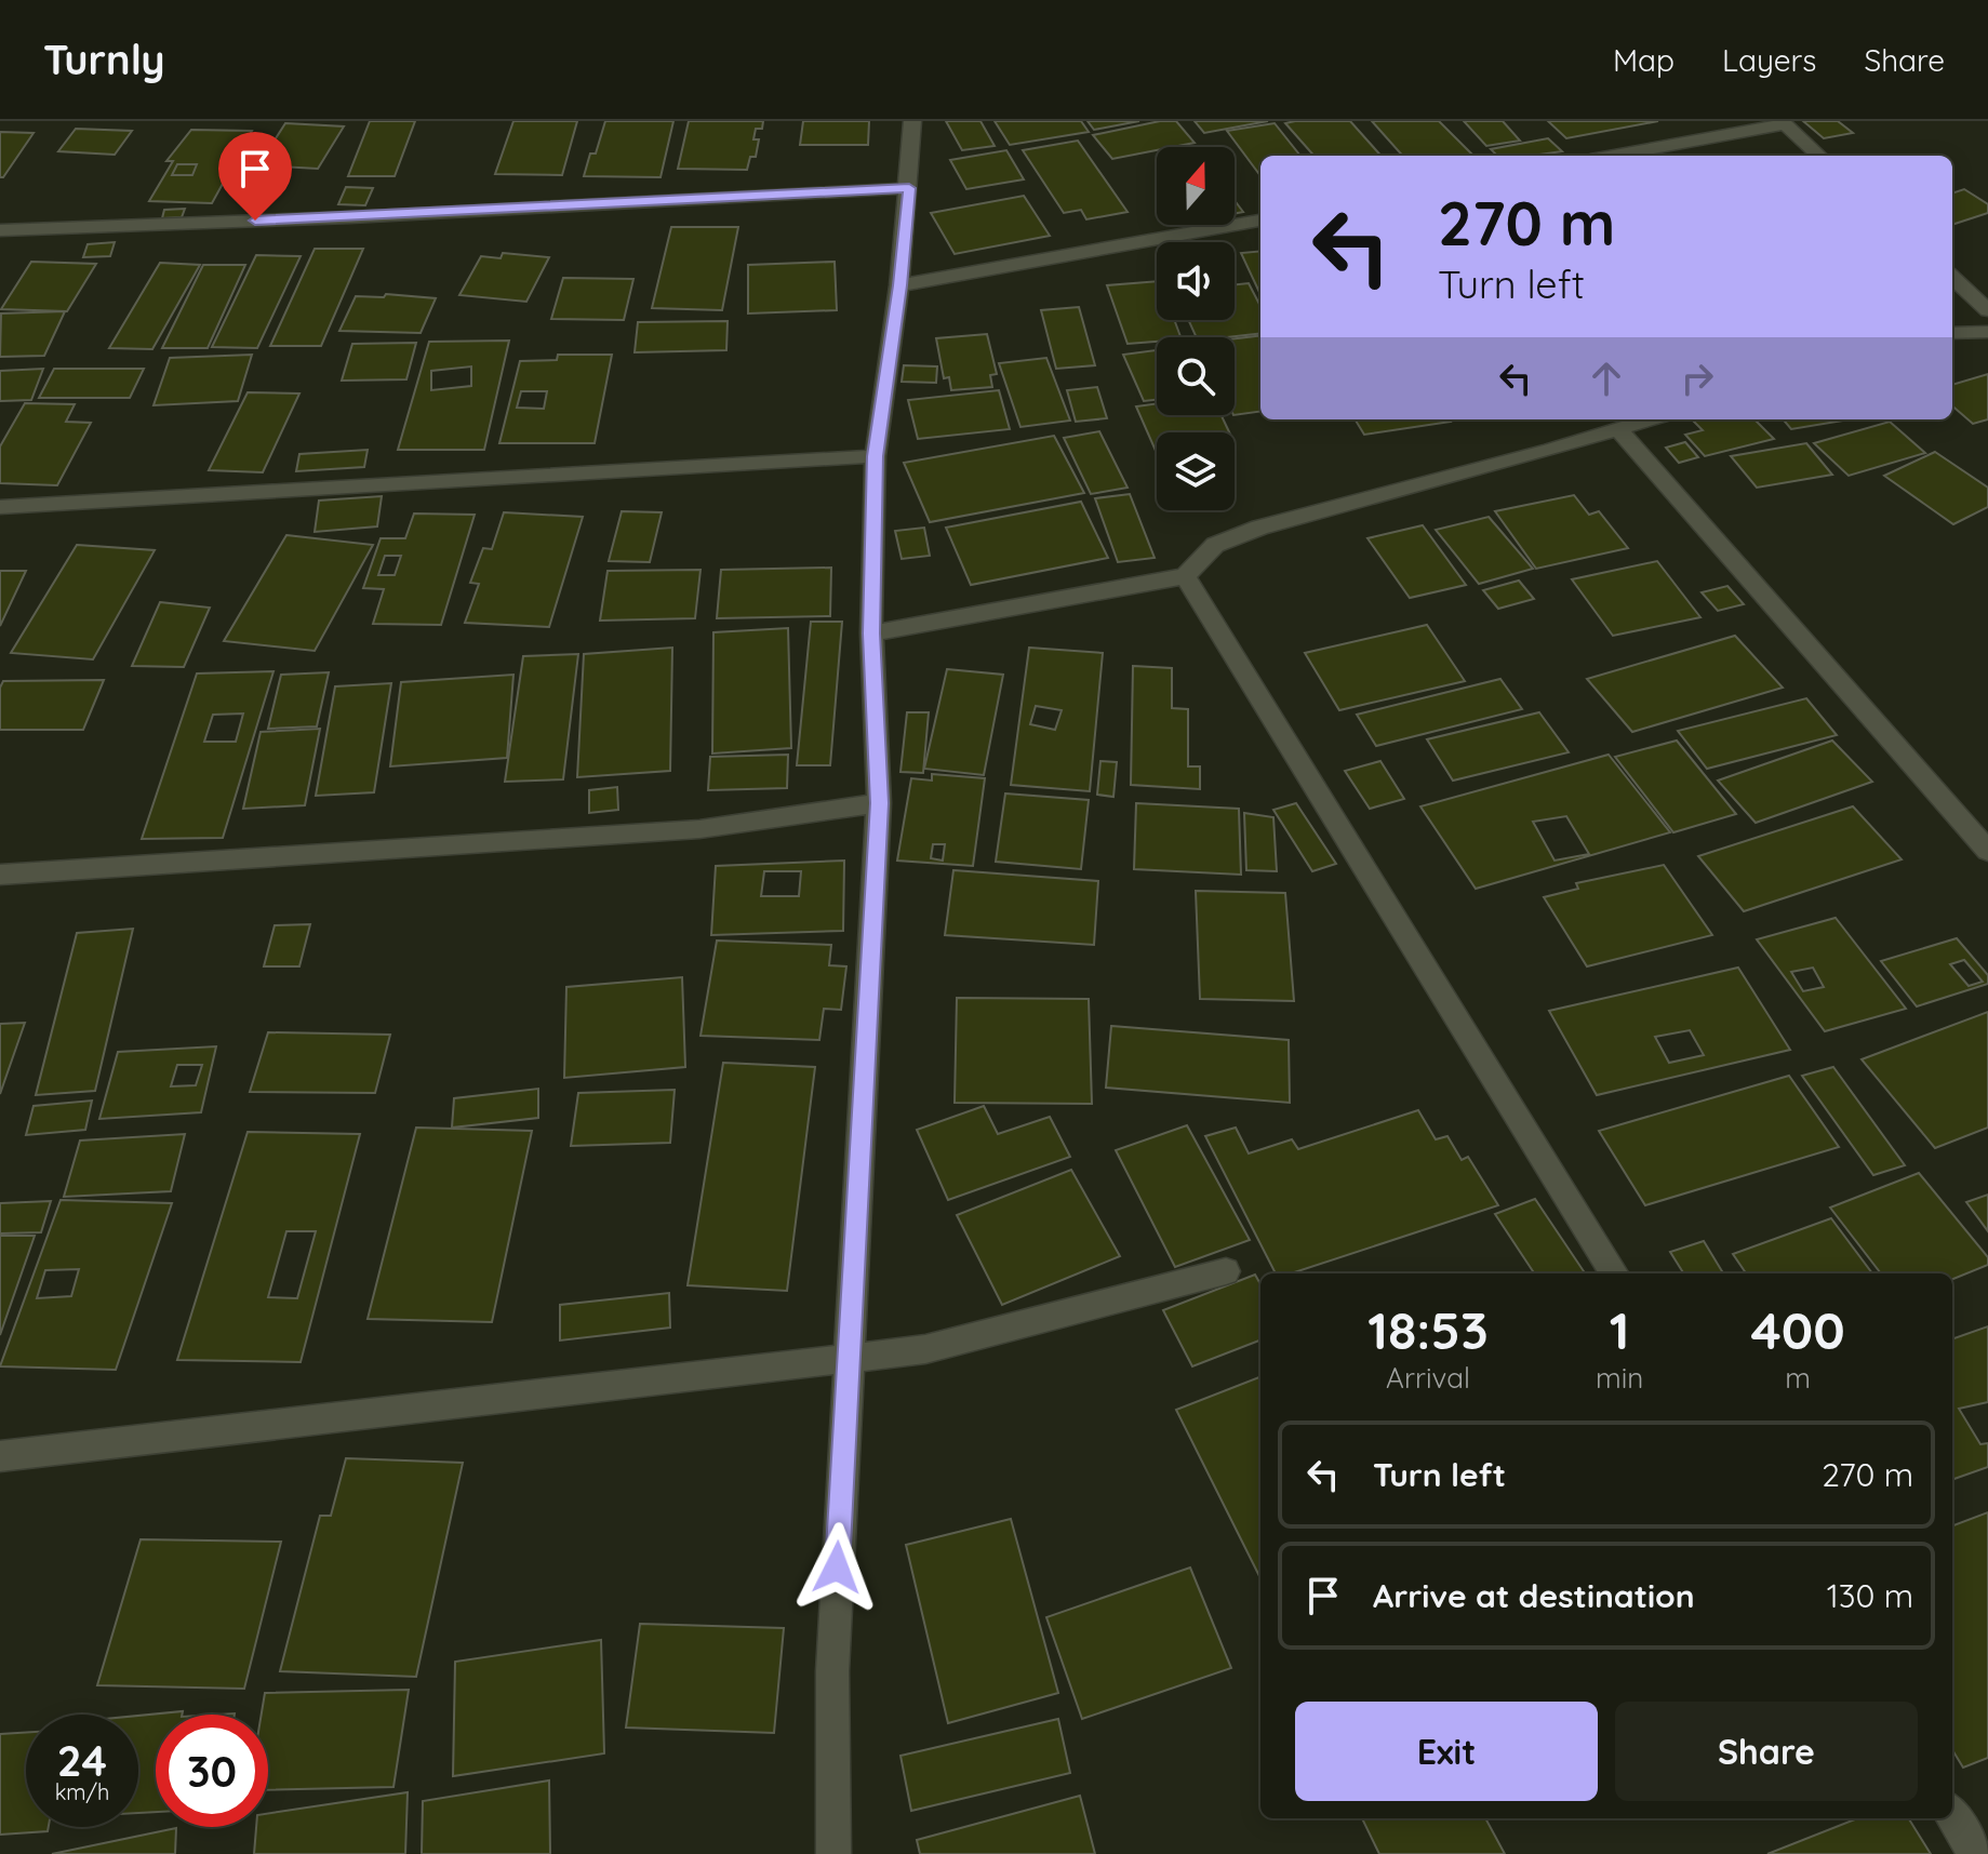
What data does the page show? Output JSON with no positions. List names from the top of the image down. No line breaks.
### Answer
{"north":"top","page":{"header":"Turnly","nav":["Map","Layers","Share"],"turn":["270 m","Turn left"],"eta":["18:53","Arrival","1","min","400","m"],"list":[{"name":"Turn left","value":"270 m"},{"name":"Arrive at destination","value":"130 m"}],"buttons":["Exit","Share"],"speed":"24 km/h","limit":"30"}}
